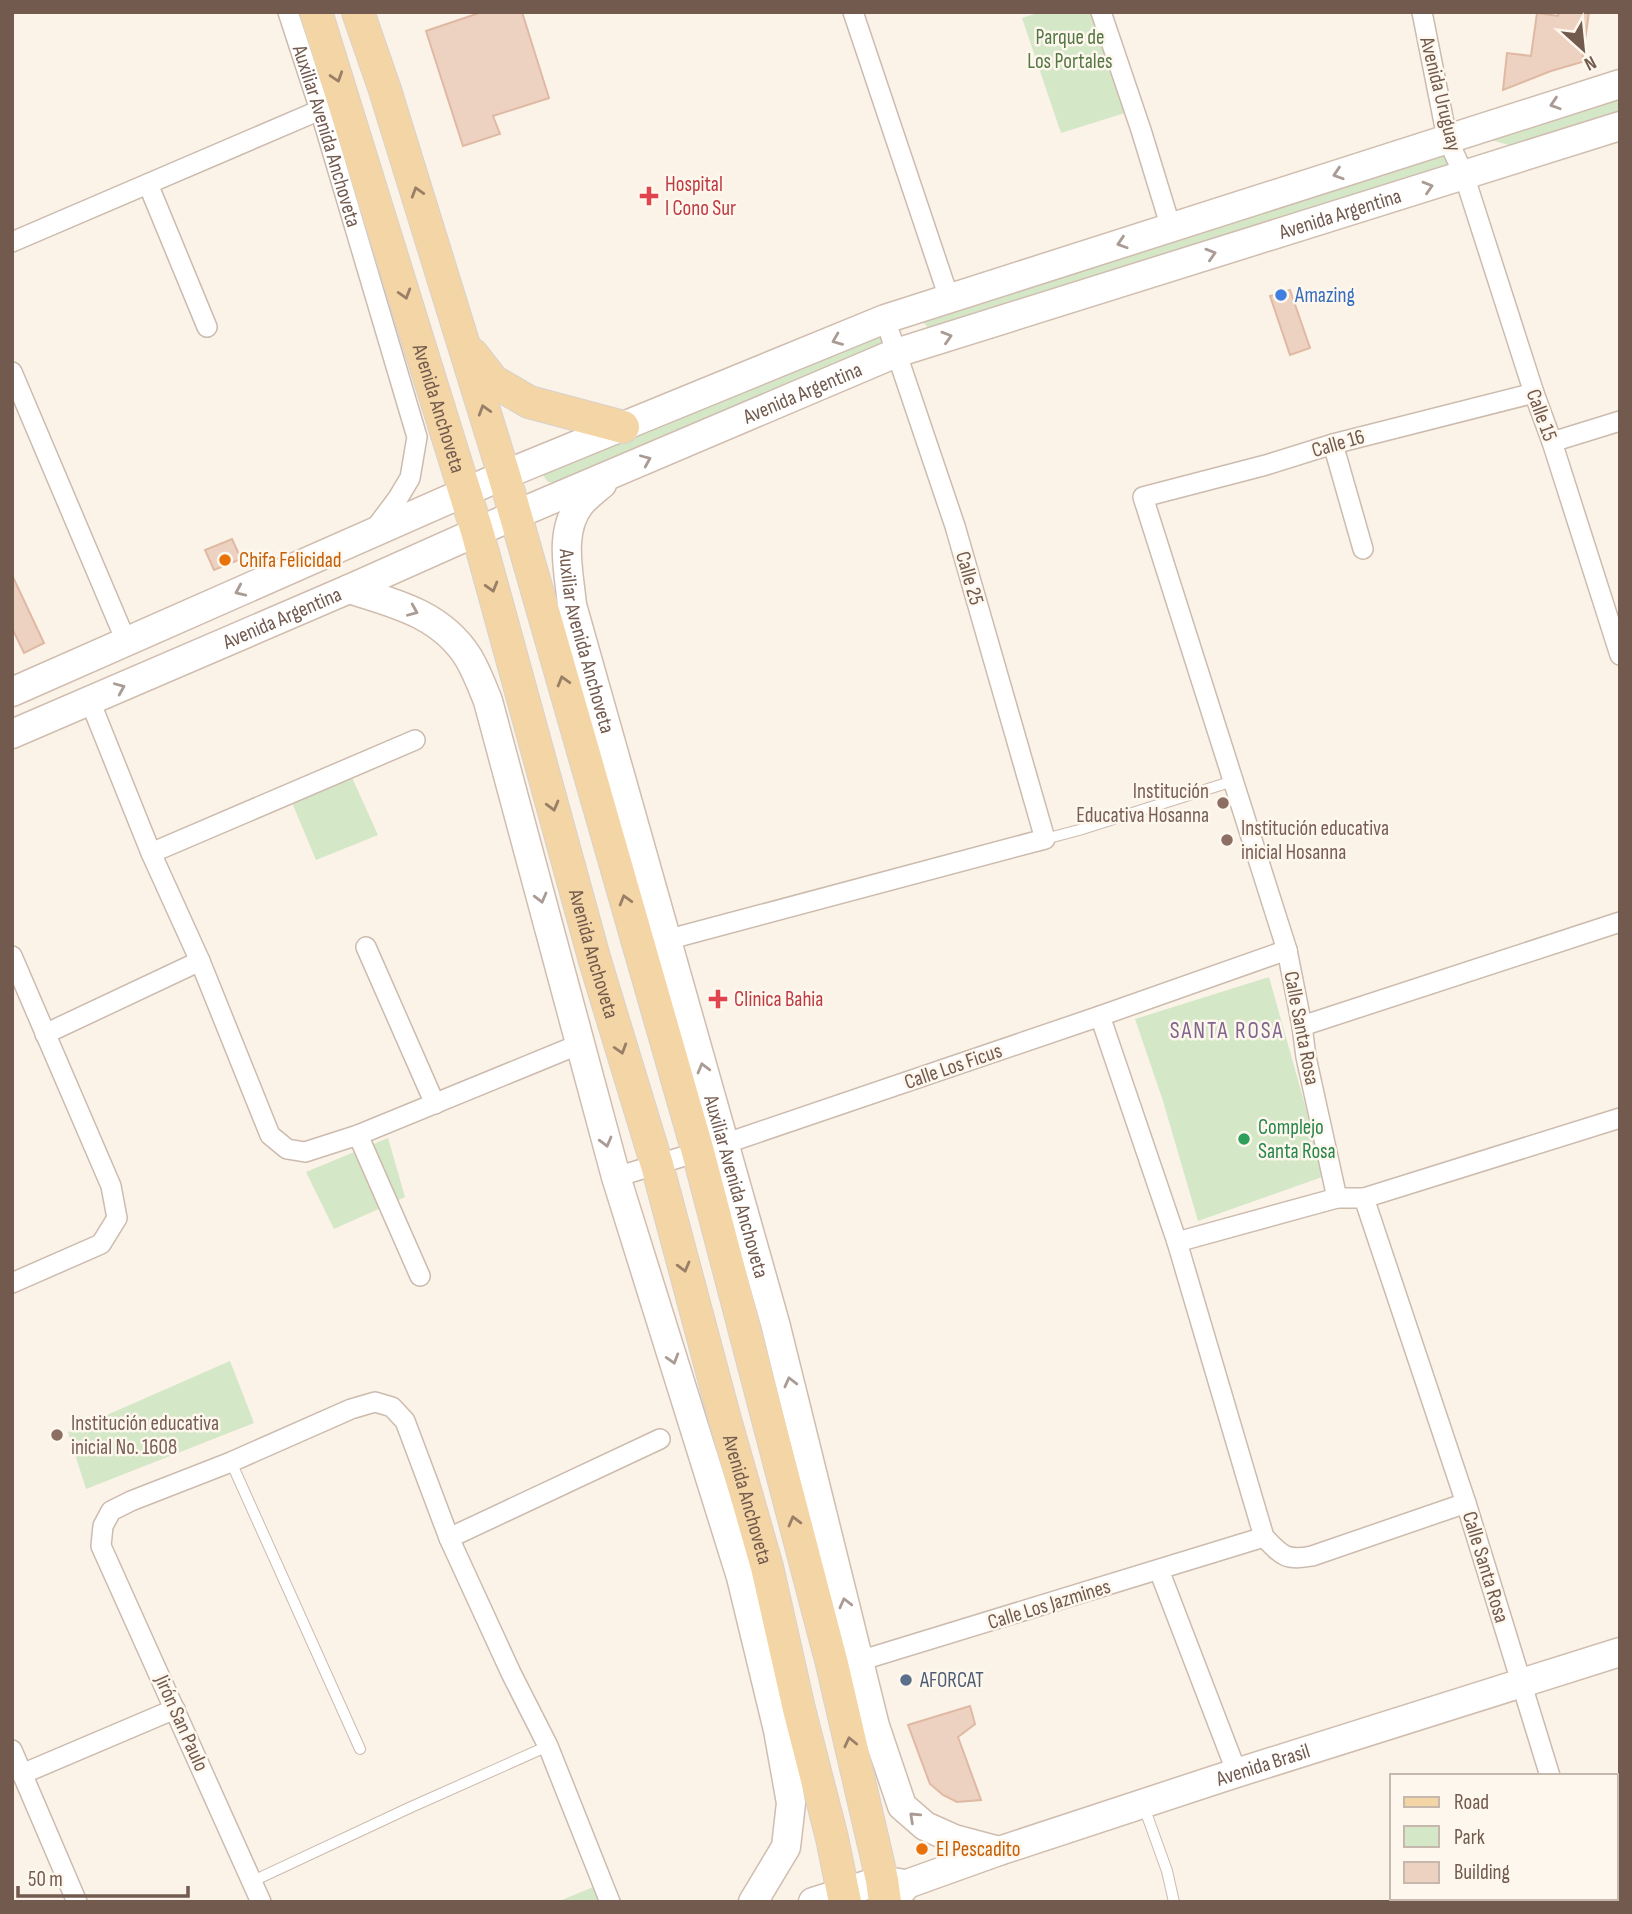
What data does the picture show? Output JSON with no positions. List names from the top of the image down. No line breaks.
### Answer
{"streets":{"main road":["Auxiliar Avenida Anchoveta","Avenida Argentina","Avenida Anchoveta","Avenida Brasil"],"street":["Avenida Uruguay","Calle 15","Calle 16","Calle 25","Calle Santa Rosa","Calle Los Ficus","Calle Los Jazmines","Jirón San Paulo"]},"crossings":[["Avenida Uruguay","Avenida Argentina"],["Avenida Uruguay","Calle 15"],["Auxiliar Avenida Anchoveta","Avenida Argentina"],["Auxiliar Avenida Anchoveta","Avenida Anchoveta"],["Avenida Argentina","Avenida Anchoveta"],["Avenida Argentina","Calle 15"],["Avenida Argentina","Calle 25"],["Avenida Anchoveta","Calle Los Ficus"],["Avenida Anchoveta","Calle Los Jazmines"],["Avenida Anchoveta","Avenida Brasil"],["Calle 15","Calle 16"],["Calle 16","Calle Santa Rosa"],["Calle Santa Rosa","Calle Los Ficus"],["Calle Santa Rosa","Avenida Brasil"]],"districts":["SANTA ROSA"],"parks":["Parque de Los Portales"],"places":{"health":["Hospital I Cono Sur","Clinica Bahia"],"other":["Amazing","Chifa Felicidad","Institución Educativa Hosanna","Institución educativa inicial Hosanna","Complejo Santa Rosa","Institución educativa inicial No. 1608","AFORCAT","El Pescadito"]},"legend":["Road","Park","Building"],"scale_bar":"50 m","north":"bottom right"}
